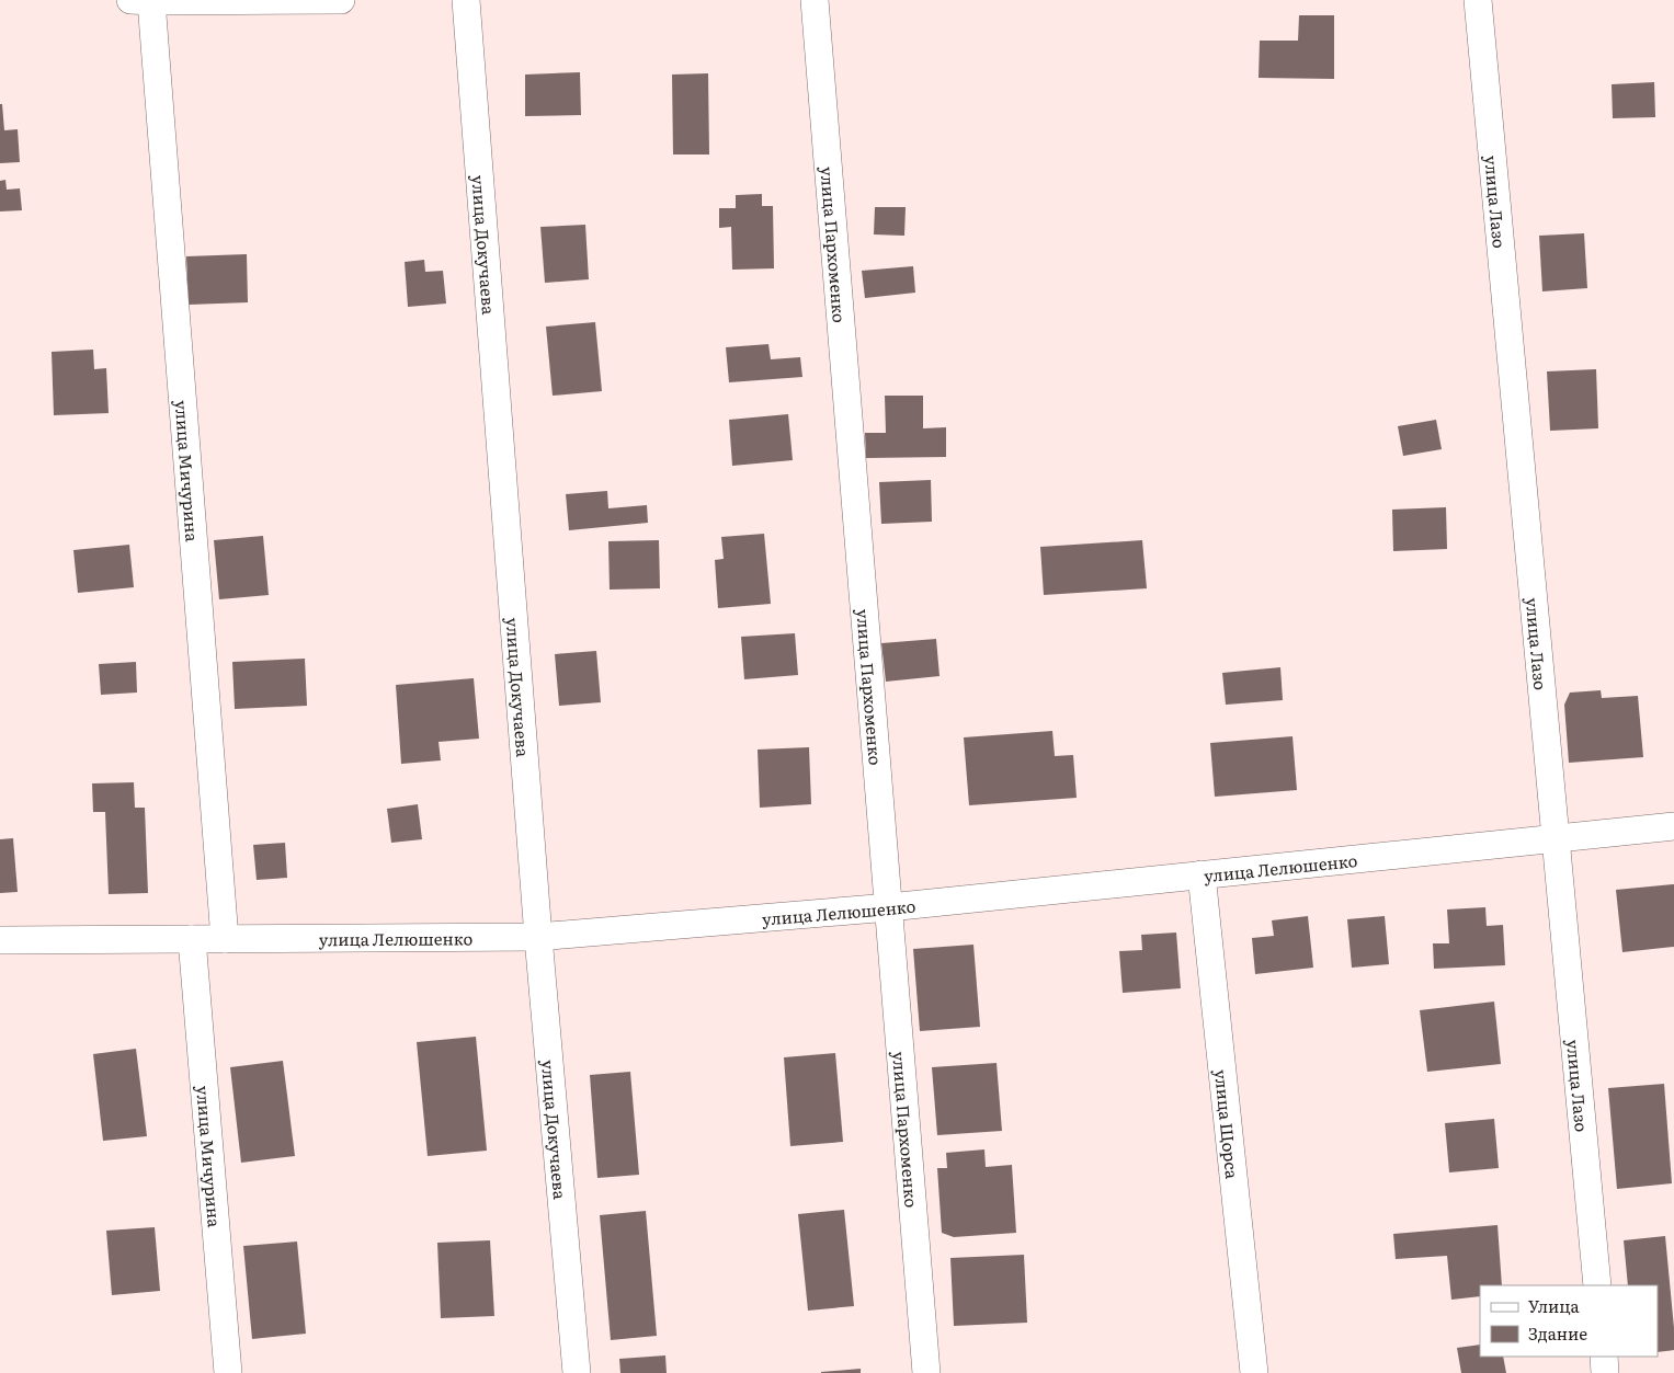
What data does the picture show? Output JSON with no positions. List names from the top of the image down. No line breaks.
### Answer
{"streets":{"street":["улица Лазо","улица Докучаева","улица Пархоменко","улица Мичурина","улица Лелюшенко","улица Щорса"]},"crossings":[["улица Лазо","улица Лелюшенко"],["улица Докучаева","улица Лелюшенко"],["улица Пархоменко","улица Лелюшенко"],["улица Мичурина","улица Лелюшенко"],["улица Лелюшенко","улица Щорса"]],"legend":["Улица","Здание"]}
